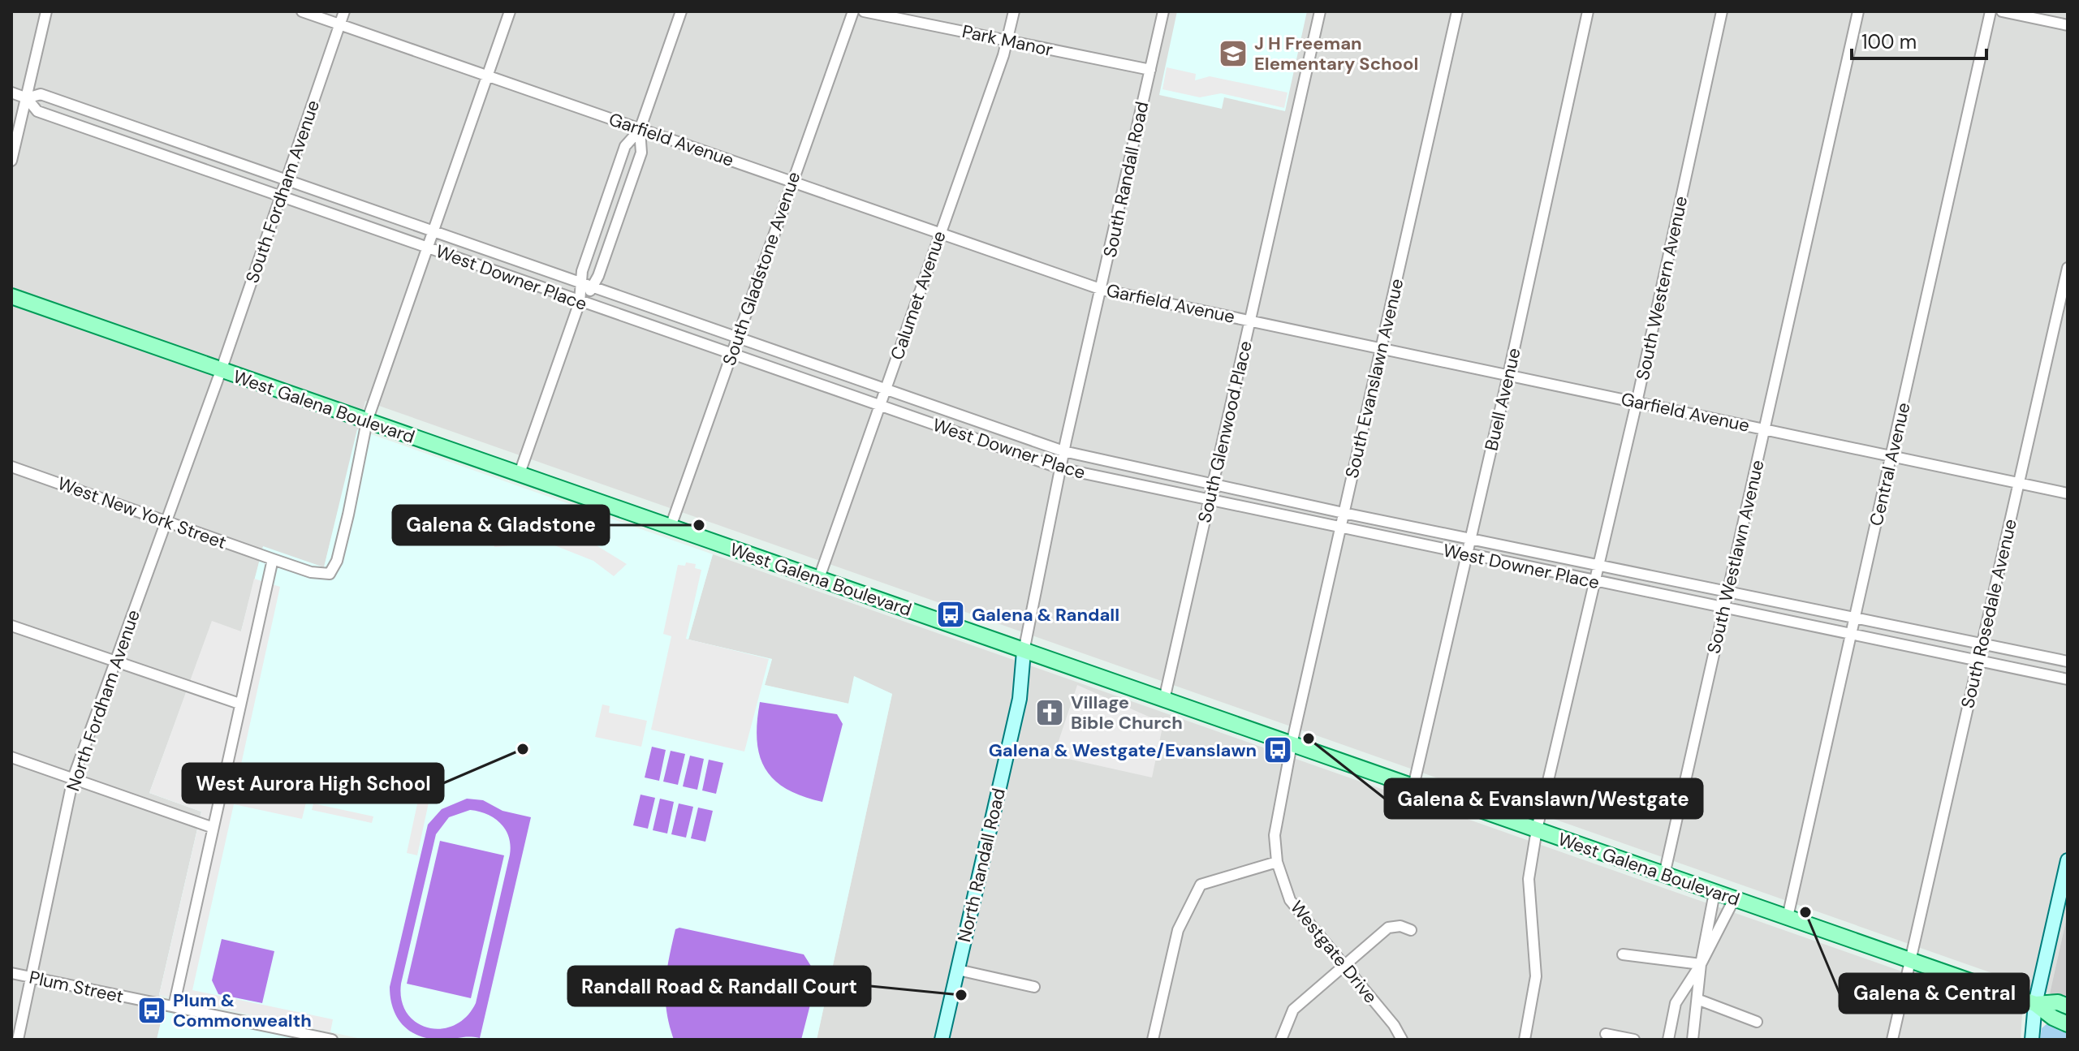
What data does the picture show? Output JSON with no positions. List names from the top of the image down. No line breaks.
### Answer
{"streets":{"main road":["West Galena Boulevard","North Randall Road"],"street":["Park Manor","Garfield Avenue","South Randall Road","South Fordham Avenue","South Gladstone Avenue","West Downer Place","South Western Avenue","Calumet Avenue","South Evanslawn Avenue","Buell Avenue","South Glenwood Place","Central Avenue","West New York Street","South Westlawn Avenue","South Rosedale Avenue","North Fordham Avenue","Westgate Drive","Plum Street"]},"crossings":[["Park Manor","South Randall Road"],["Park Manor","Calumet Avenue"],["Garfield Avenue","South Randall Road"],["Garfield Avenue","South Fordham Avenue"],["Garfield Avenue","South Gladstone Avenue"],["Garfield Avenue","South Western Avenue"],["Garfield Avenue","Calumet Avenue"],["Garfield Avenue","South Evanslawn Avenue"],["Garfield Avenue","Buell Avenue"],["Garfield Avenue","South Glenwood Place"],["Garfield Avenue","Central Avenue"],["Garfield Avenue","South Westlawn Avenue"],["Garfield Avenue","South Rosedale Avenue"],["South Randall Road","West Downer Place"],["South Randall Road","West Galena Boulevard"],["South Randall Road","North Randall Road"],["South Fordham Avenue","West Downer Place"],["South Fordham Avenue","West Galena Boulevard"],["South Fordham Avenue","North Fordham Avenue"],["South Gladstone Avenue","West Downer Place"],["South Gladstone Avenue","West Galena Boulevard"],["West Downer Place","South Western Avenue"],["West Downer Place","Calumet Avenue"],["West Downer Place","South Evanslawn Avenue"],["West Downer Place","Buell Avenue"],["West Downer Place","South Glenwood Place"],["West Downer Place","Central Avenue"],["West Downer Place","South Westlawn Avenue"],["West Downer Place","South Rosedale Avenue"],["South Western Avenue","West Galena Boulevard"],["Calumet Avenue","West Galena Boulevard"],["South Evanslawn Avenue","West Galena Boulevard"],["South Evanslawn Avenue","Westgate Drive"],["Buell Avenue","West Galena Boulevard"],["West Galena Boulevard","South Glenwood Place"],["West Galena Boulevard","Central Avenue"],["West Galena Boulevard","West New York Street"],["West Galena Boulevard","South Westlawn Avenue"],["West Galena Boulevard","South Rosedale Avenue"],["West Galena Boulevard","North Fordham Avenue"],["West Galena Boulevard","North Randall Road"],["West Galena Boulevard","Westgate Drive"],["West New York Street","North Fordham Avenue"],["North Fordham Avenue","Plum Street"]],"places":{"school or university":["J H Freeman Elementary School"],"other":["Galena & Gladstone","Galena & Evanslawn/Westgate","West Aurora High School","Galena & Central","Randall Road & Randall Court"],"bus stop":["Galena & Randall","Galena & Westgate/Evanslawn","Plum & Commonwealth"],"church":["Village Bible Church"]},"scale_bar":"100 m"}
